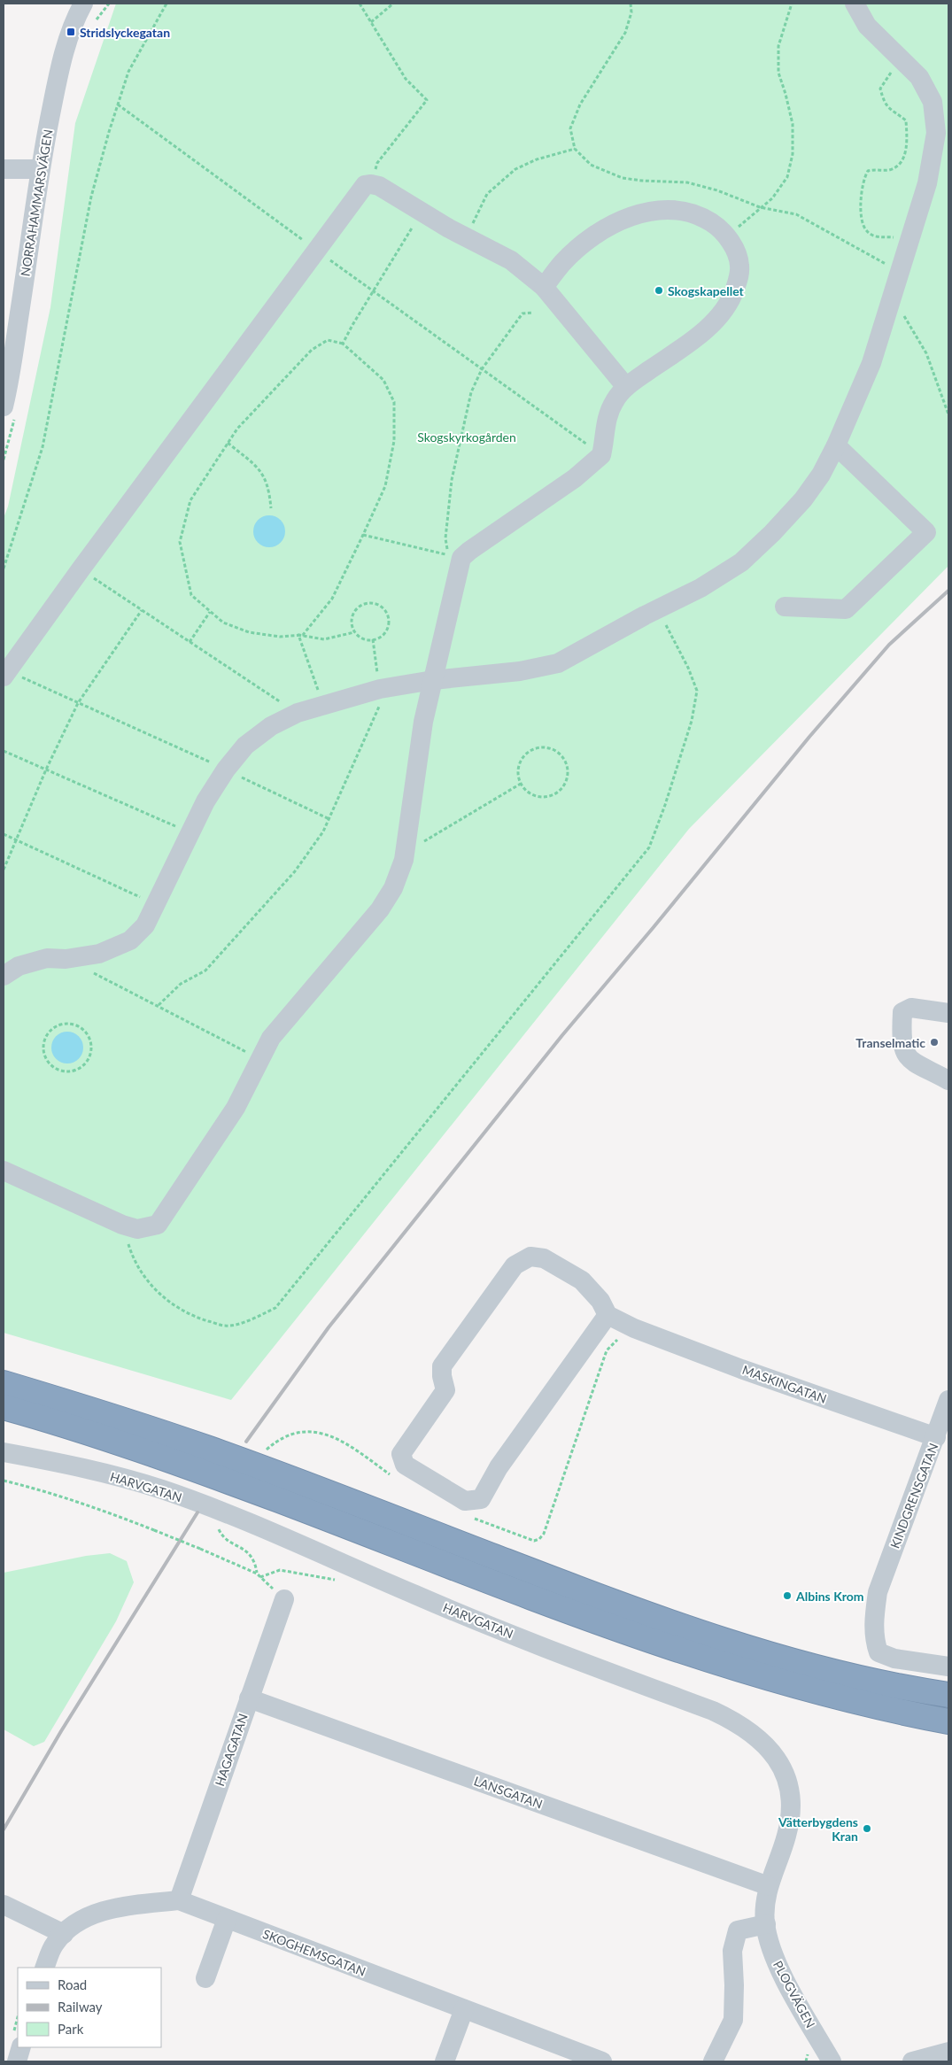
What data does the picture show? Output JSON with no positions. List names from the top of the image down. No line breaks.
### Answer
{"streets":{"street":["NORRAHAMMARSVÄGEN","MASKINGATAN","HARVGATAN","KINDGRENSGATAN","HAGAGATAN","LANSGATAN","SKOGHEMSGATAN","PLOGVÄGEN"]},"crossings":[["MASKINGATAN","KINDGRENSGATAN"],["HARVGATAN","LANSGATAN"],["HARVGATAN","PLOGVÄGEN"],["HAGAGATAN","LANSGATAN"],["HAGAGATAN","SKOGHEMSGATAN"]],"parks":["Skogskyrkogården"],"places":{"transit":["Stridslyckegatan"],"other":["Skogskapellet","Transelmatic","Albins Krom","Vätterbygdens Kran"]},"legend":["Road","Railway","Park"]}
